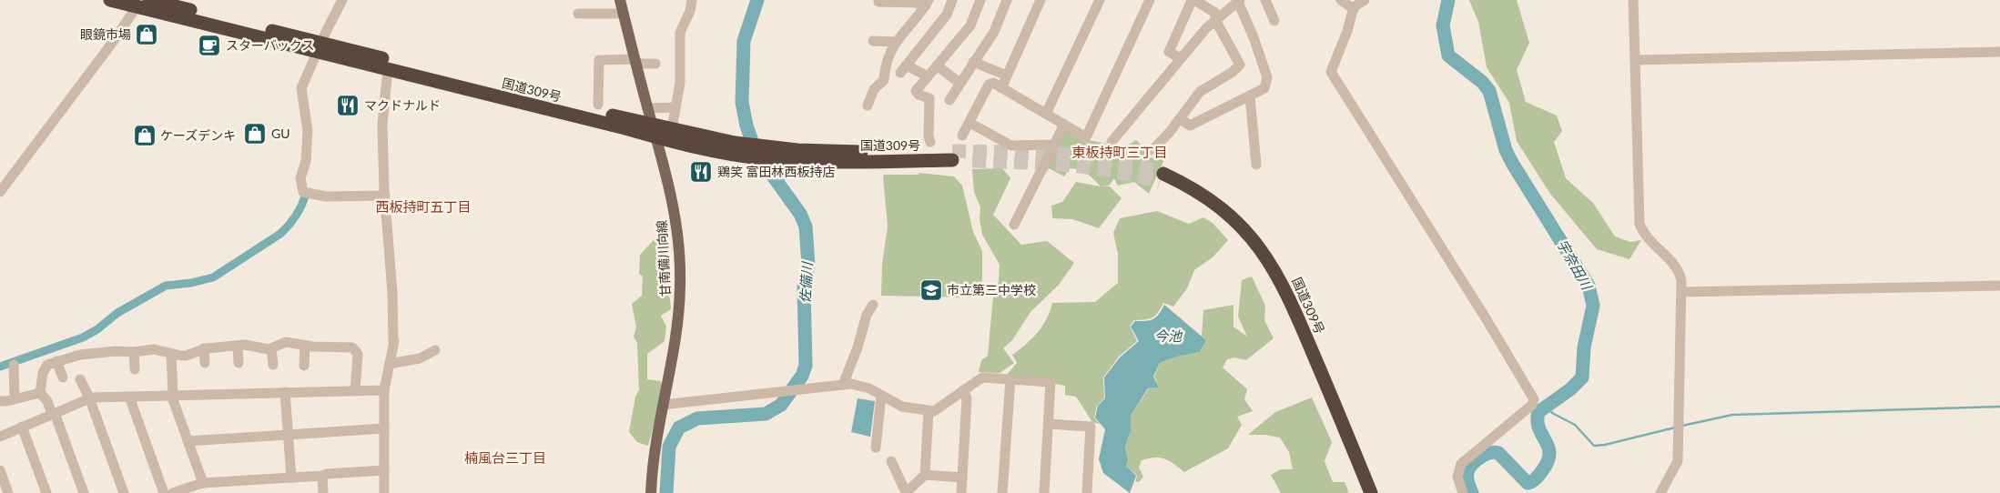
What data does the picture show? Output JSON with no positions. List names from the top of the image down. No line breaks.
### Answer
{"streets":{"highway":["国道309号"],"main road":["甘南備川向線"]},"crossings":[["国道309号","甘南備川向線"]],"districts":["東板持町三丁目","西板持町五丁目","楠風台三丁目"],"water":["宇奈田川","佐備川","今池"],"places":{"shop":["眼鏡市場","GU","ケーズデンキ"],"cafe":["スターバックス"],"restaurant":["マクドナルド","鶏笑 富田林西板持店"],"school or university":["市立第三中学校"]}}
